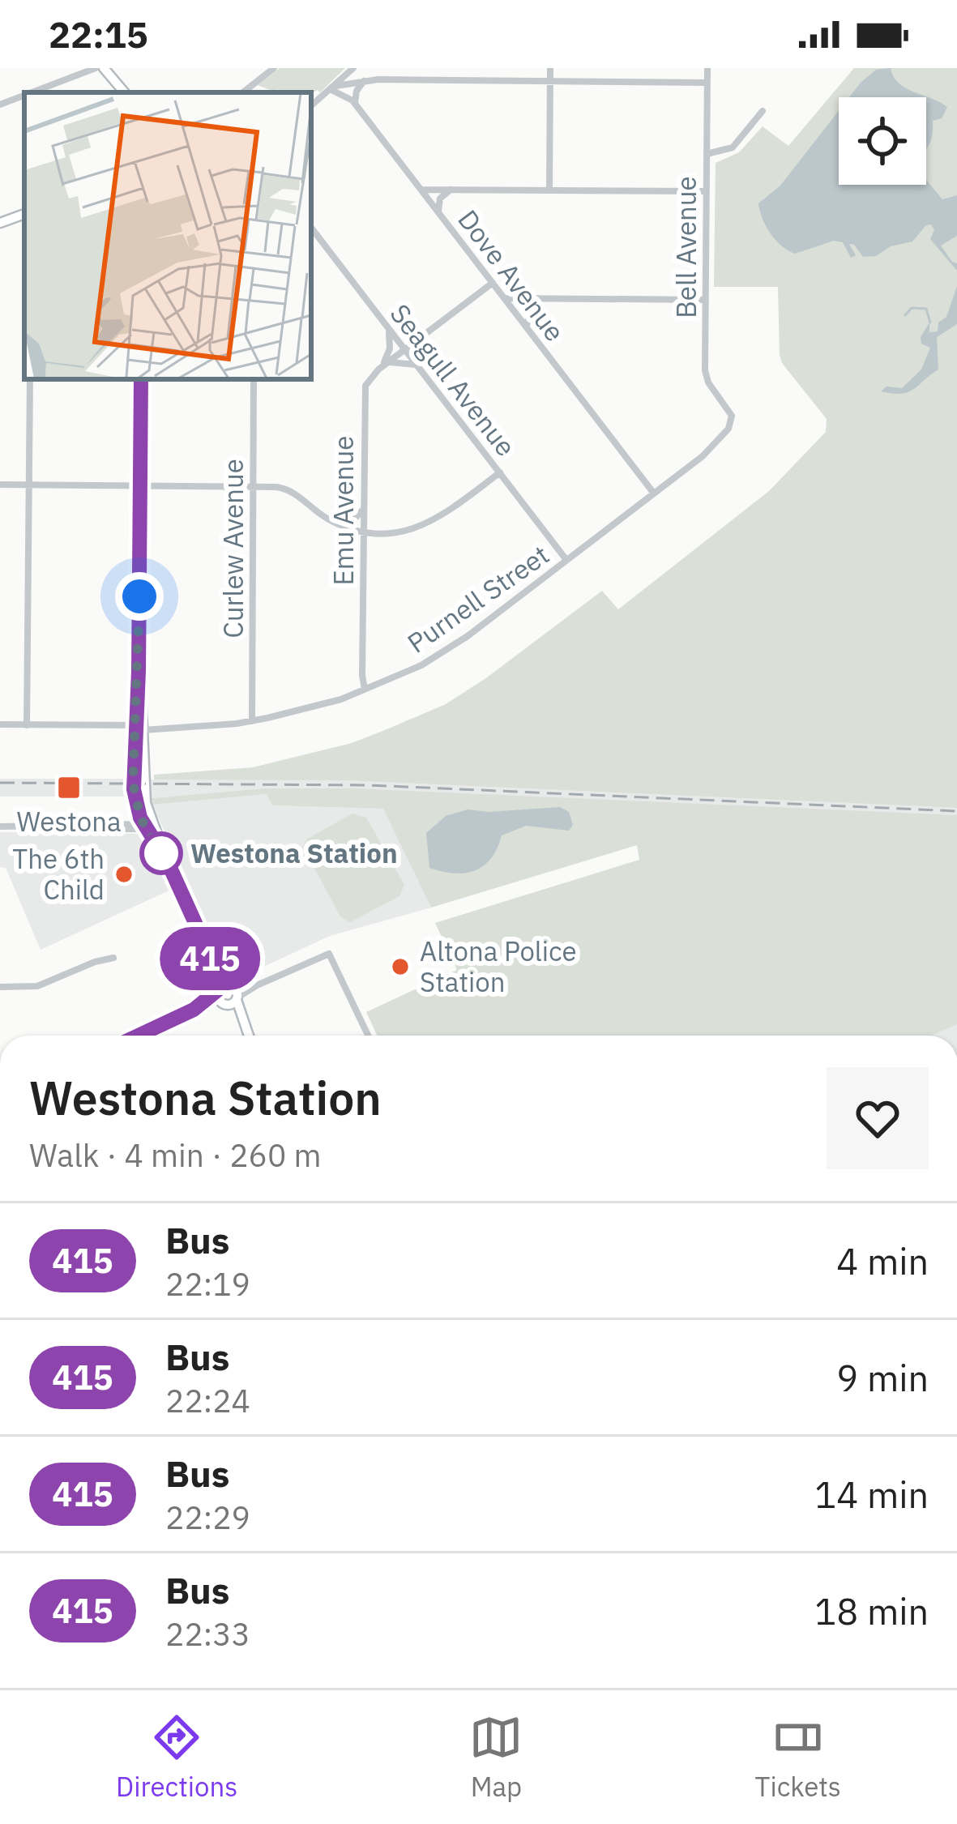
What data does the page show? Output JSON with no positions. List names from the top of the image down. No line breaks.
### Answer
{"streets":{"street":["Bell Avenue","Dove Avenue","Seagull Avenue","Emu Avenue","Curlew Avenue","Purnell Street"]},"crossings":[["Bell Avenue","Purnell Street"],["Dove Avenue","Purnell Street"],["Seagull Avenue","Emu Avenue"],["Seagull Avenue","Purnell Street"],["Emu Avenue","Purnell Street"],["Curlew Avenue","Purnell Street"]],"places":{"transit":["Westona"],"other":["Westona Station","The 6th Child","Altona Police Station"]},"lines":["bus line 415"],"page":{"status":"22:15","on_map":"415","heading":["Westona Station","Walk · 4 min · 260 m"],"list":[{"mark":"415","name":"Bus","note":"22:19","value":"4 min"},{"mark":"415","name":"Bus","note":"22:24","value":"9 min"},{"mark":"415","name":"Bus","note":"22:29","value":"14 min"},{"mark":"415","name":"Bus","note":"22:33","value":"18 min"}],"tabs":["Directions","Map","Tickets"]}}
